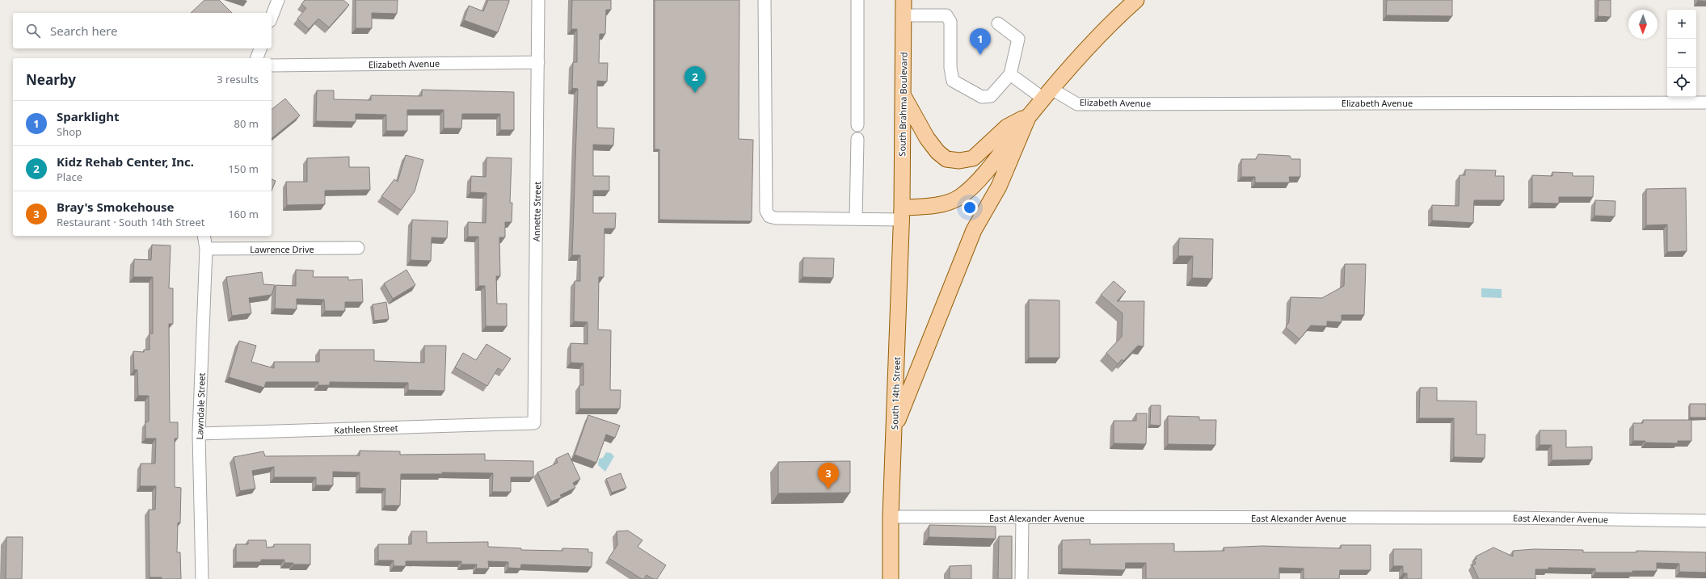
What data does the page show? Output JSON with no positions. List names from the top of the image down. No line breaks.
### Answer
{"streets":{"main road":["South Brahma Boulevard","South 14th Street"],"street":["Elizabeth Avenue","Annette Street","Lawrence Drive","Lawndale Street","Kathleen Street","East Alexander Avenue"]},"crossings":[["Elizabeth Avenue","Annette Street"],["South Brahma Boulevard","South 14th Street"],["Annette Street","Kathleen Street"],["Lawrence Drive","Lawndale Street"],["South 14th Street","East Alexander Avenue"],["Lawndale Street","Kathleen Street"]],"north":"bottom","page":{"map_buttons":["+","−"],"search":"Search here","pins":["1","2","3"],"heading":["Nearby","3 results"],"list":[{"mark":"1","name":"Sparklight","note":"Shop","value":"80 m"},{"mark":"2","name":"Kidz Rehab Center, Inc.","note":"Place","value":"150 m"},{"mark":"3","name":"Bray's Smokehouse","note":"Restaurant · South 14th Street","value":"160 m"}]}}
